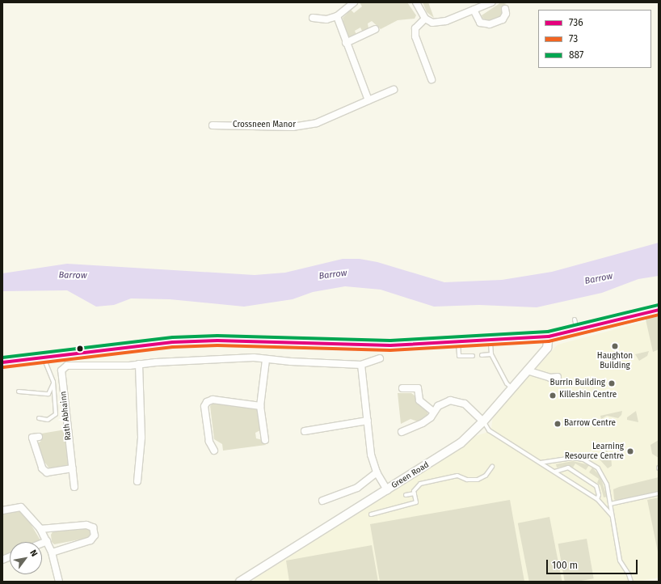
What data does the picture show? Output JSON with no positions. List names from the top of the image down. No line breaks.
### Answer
{"streets":{"street":["Crossneen Manor","Rath Abhainn","Green Road"]},"water":["Barrow"],"places":["Haughton Building","Burrin Building","Killeshin Centre","Barrow Centre","Learning Resource Centre"],"lines":["transit line 887","transit line 736","transit line 73"],"legend":["736","73","887"],"scale_bar":"100 m","north":"top right"}
